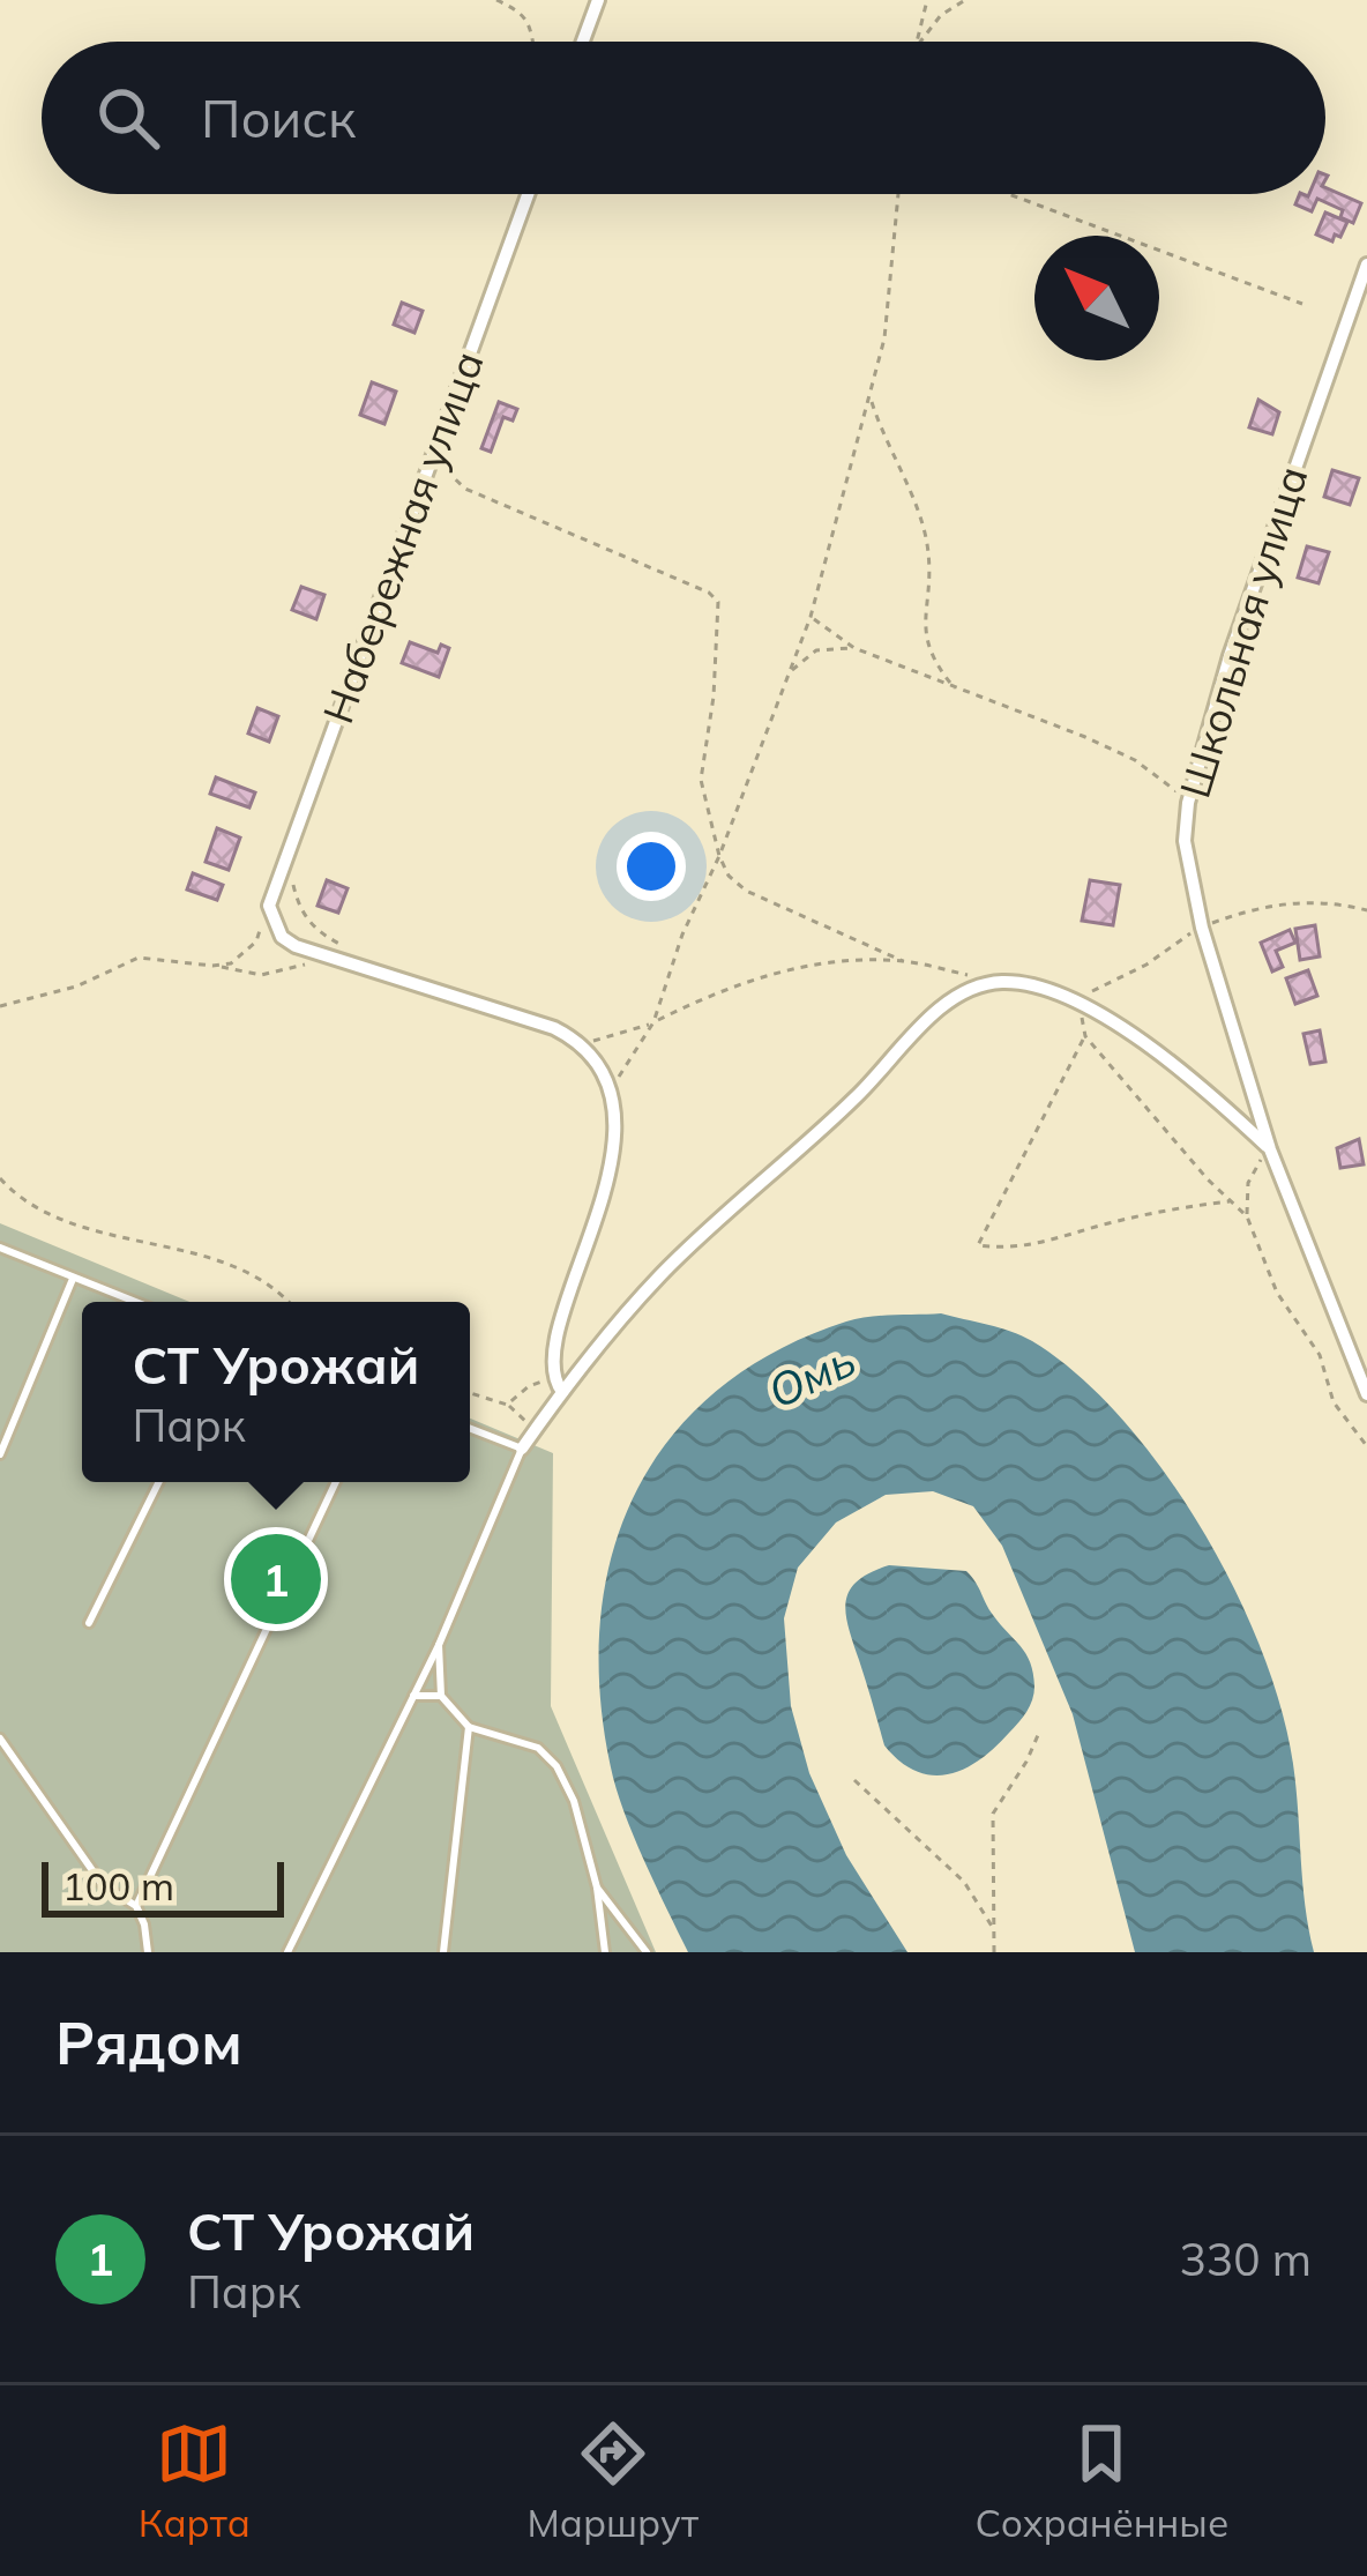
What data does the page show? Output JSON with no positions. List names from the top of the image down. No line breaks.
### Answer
{"streets":{"street":["Набережная улица","Школьная улица"]},"water":["Омь"],"scale_bar":"100 m","north":"top left","page":{"search":"Поиск","popup":["СТ Урожай","Парк"],"pins":"1","scale":"100 m","heading":"Рядом","list":[{"mark":"1","name":"СТ Урожай","note":"Парк","value":"330 m"}],"nav":["Карта","Маршрут","Сохранённые"]}}
